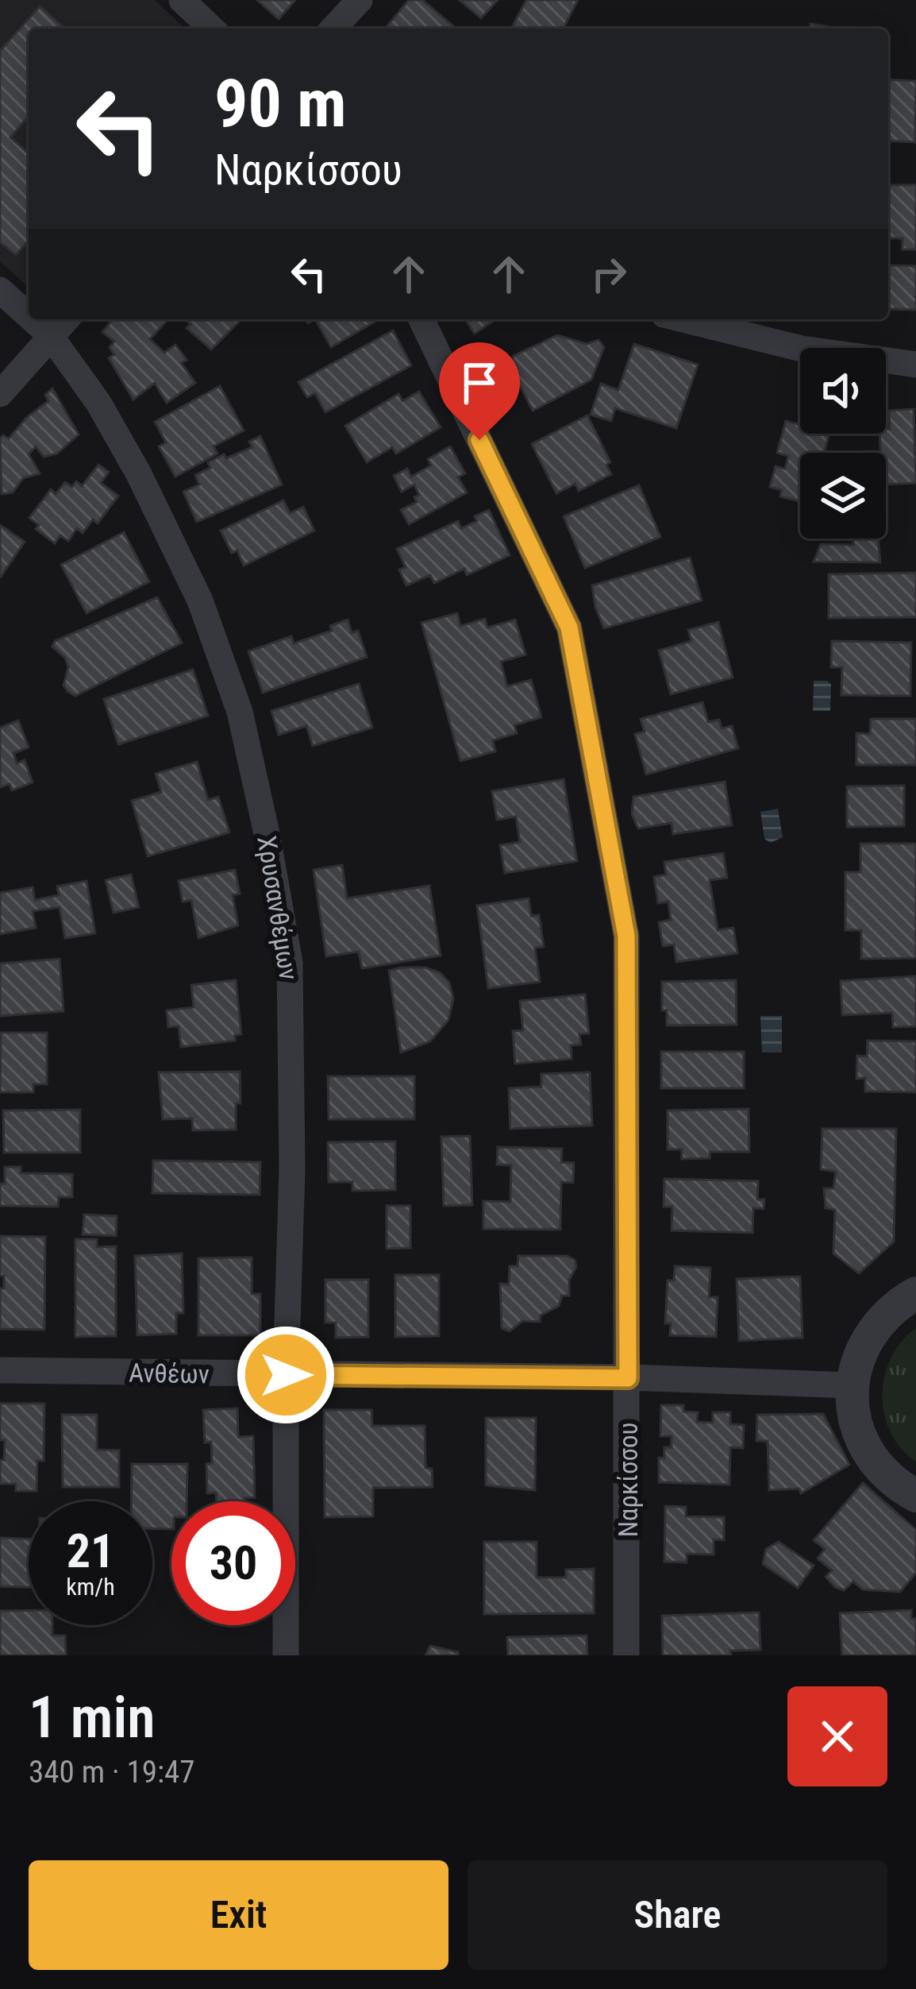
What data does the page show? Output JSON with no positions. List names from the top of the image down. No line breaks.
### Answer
{"streets":{"street":["Χρυσανθέμων","Ανθέων","Ναρκίσσου"]},"crossings":[["Χρυσανθέμων","Ανθέων"],["Ανθέων","Ναρκίσσου"]],"page":{"turn":["90 m","Ναρκίσσου"],"speed":"21 km/h","limit":"30","heading":["1 min","340 m · 19:47"],"buttons":["Exit","Share"]}}
